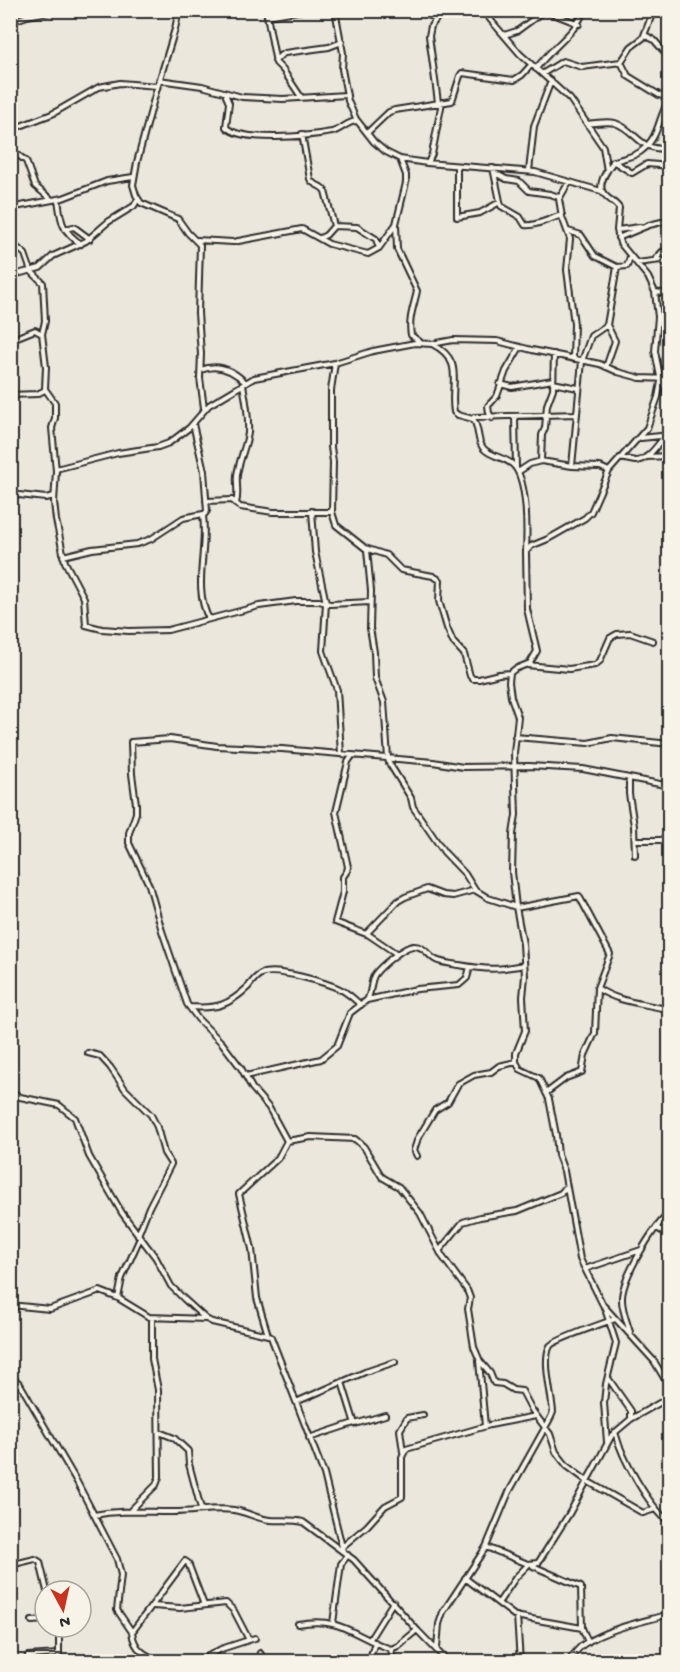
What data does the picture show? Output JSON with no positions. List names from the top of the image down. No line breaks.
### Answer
{"north":"bottom"}
